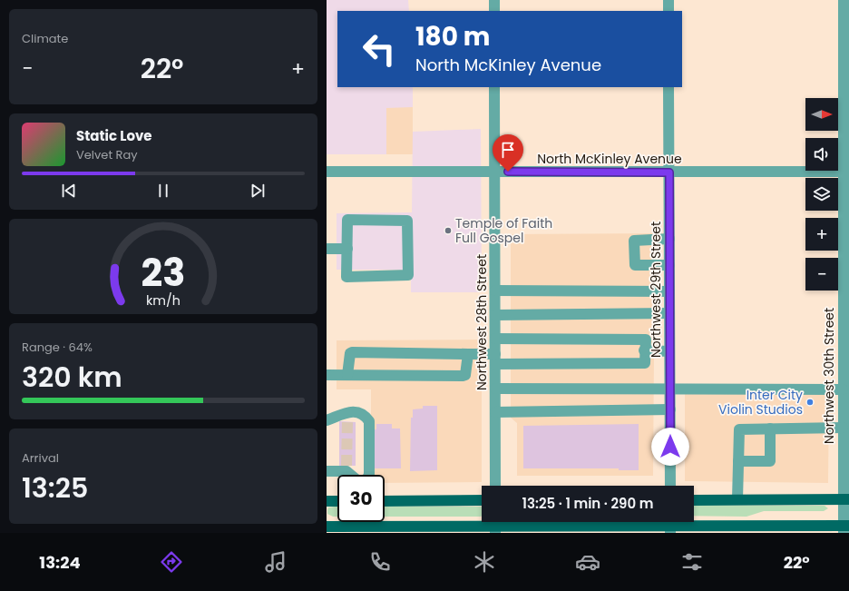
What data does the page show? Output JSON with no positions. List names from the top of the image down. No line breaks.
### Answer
{"streets":{"street":["North McKinley Avenue","Northwest 29th Street","Northwest 28th Street","Northwest 30th Street"]},"crossings":[["North McKinley Avenue","Northwest 29th Street"],["North McKinley Avenue","Northwest 28th Street"],["North McKinley Avenue","Northwest 30th Street"]],"places":["Temple of Faith Full Gospel","Inter City Violin Studios"],"north":"right","page":{"tile":["Climate",["Range · 64%","320 km"],["Arrival","13:25"]],"turn":["180 m","North McKinley Avenue"],"heat":["−","22°","+"],"map_buttons":["+","−"],"song":["Static Love","Velvet Ray"],"limit":"30","trip":"13:25 · 1 min · 290 m","tabs":["13:24","22°"],"gauge":["23","km/h"]}}
